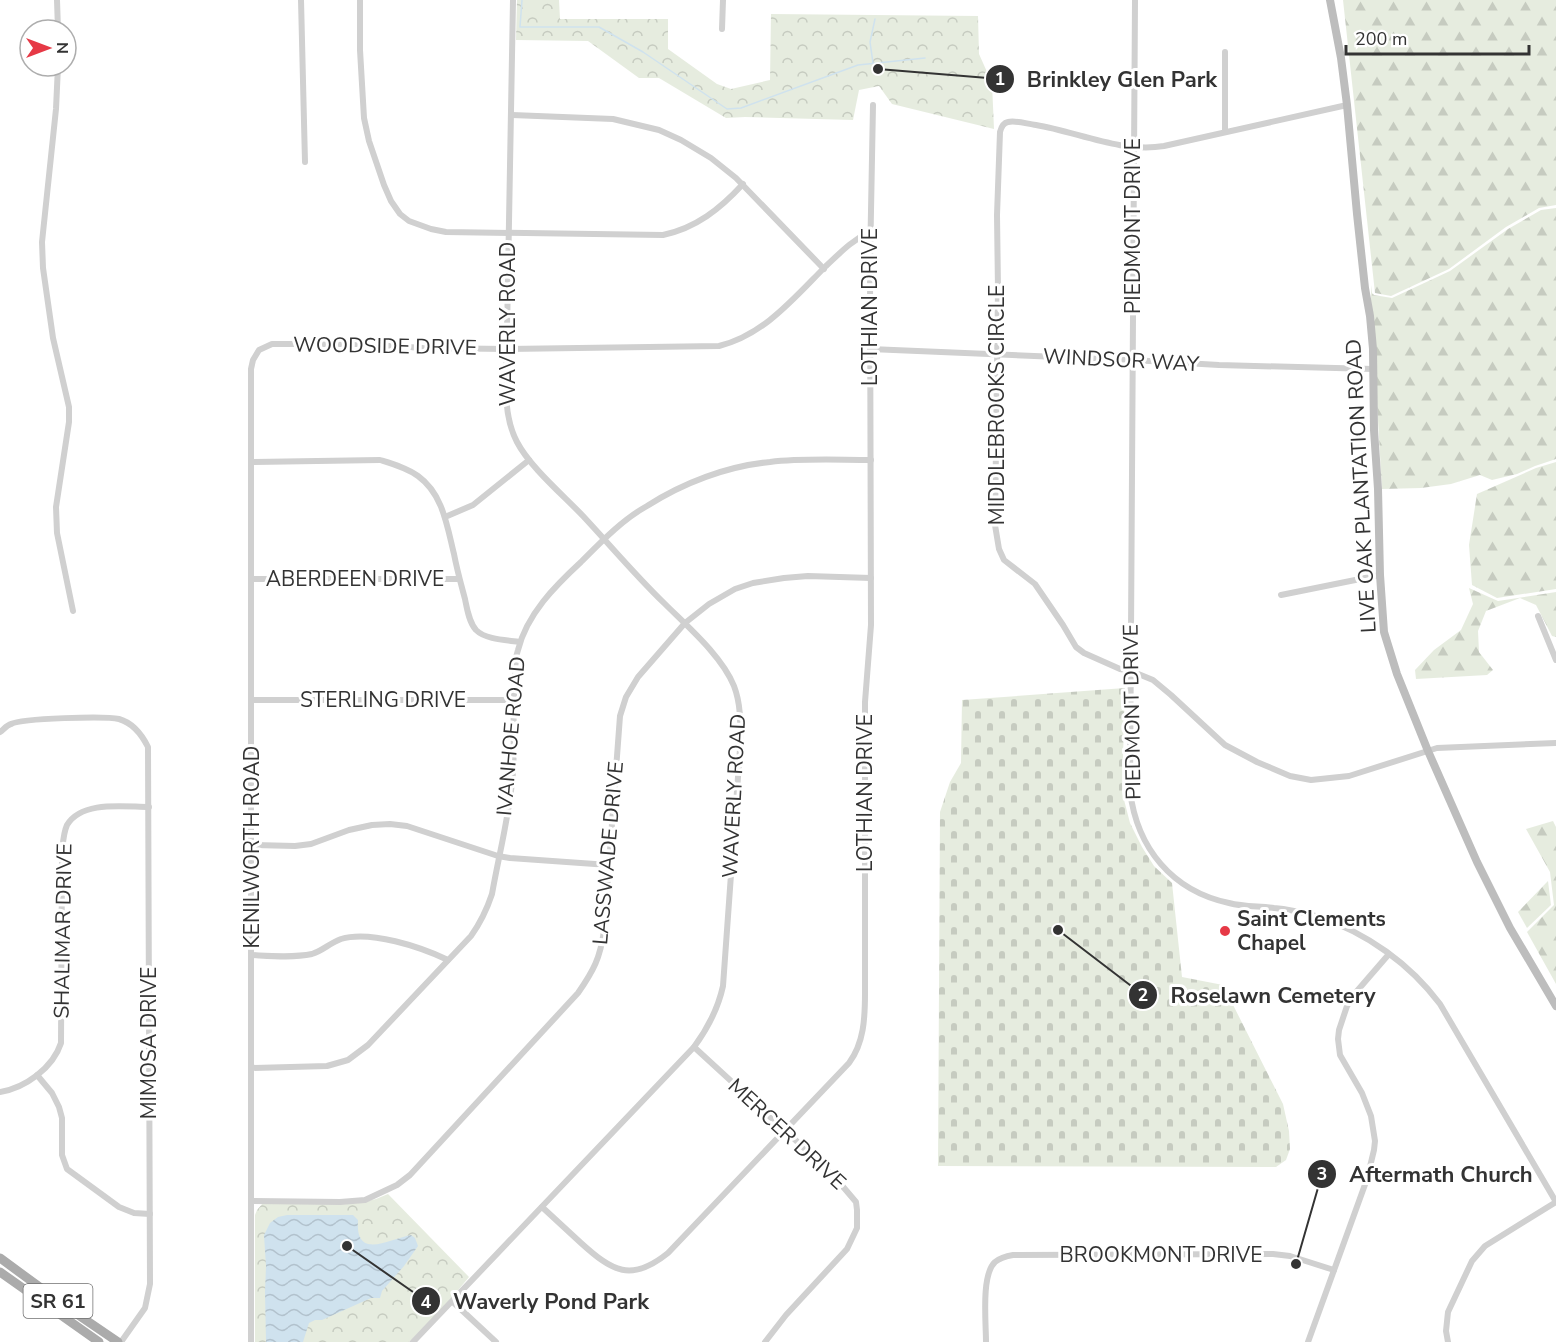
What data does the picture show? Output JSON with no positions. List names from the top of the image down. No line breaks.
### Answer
{"streets":{"main road":["SR 61"],"street":["PIEDMONT DRIVE","LOTHIAN DRIVE","WAVERLY ROAD","WOODSIDE DRIVE","WINDSOR WAY","MIDDLEBROOKS CIRCLE","LIVE OAK PLANTATION ROAD","ABERDEEN DRIVE","STERLING DRIVE","IVANHOE ROAD","KENILWORTH ROAD","LASSWADE DRIVE","SHALIMAR DRIVE","MIMOSA DRIVE","MERCER DRIVE","BROOKMONT DRIVE"]},"crossings":[["PIEDMONT DRIVE","WINDSOR WAY"],["PIEDMONT DRIVE","MIDDLEBROOKS CIRCLE"],["LOTHIAN DRIVE","WAVERLY ROAD"],["LOTHIAN DRIVE","WOODSIDE DRIVE"],["LOTHIAN DRIVE","WINDSOR WAY"],["LOTHIAN DRIVE","IVANHOE ROAD"],["LOTHIAN DRIVE","LASSWADE DRIVE"],["LOTHIAN DRIVE","MERCER DRIVE"],["WAVERLY ROAD","WOODSIDE DRIVE"],["WAVERLY ROAD","IVANHOE ROAD"],["WAVERLY ROAD","LASSWADE DRIVE"],["WAVERLY ROAD","MERCER DRIVE"],["WOODSIDE DRIVE","KENILWORTH ROAD"],["WINDSOR WAY","MIDDLEBROOKS CIRCLE"],["WINDSOR WAY","LIVE OAK PLANTATION ROAD"],["MIDDLEBROOKS CIRCLE","LIVE OAK PLANTATION ROAD"],["ABERDEEN DRIVE","KENILWORTH ROAD"],["STERLING DRIVE","IVANHOE ROAD"],["STERLING DRIVE","KENILWORTH ROAD"],["IVANHOE ROAD","KENILWORTH ROAD"],["KENILWORTH ROAD","LASSWADE DRIVE"],["SHALIMAR DRIVE","MIMOSA DRIVE"],["MIMOSA DRIVE","SR 61"]],"places":["Brinkley Glen Park","Roselawn Cemetery","Saint Clements Chapel","Waverly Pond Park","Aftermath Church"],"scale_bar":"200 m","north":"right"}
